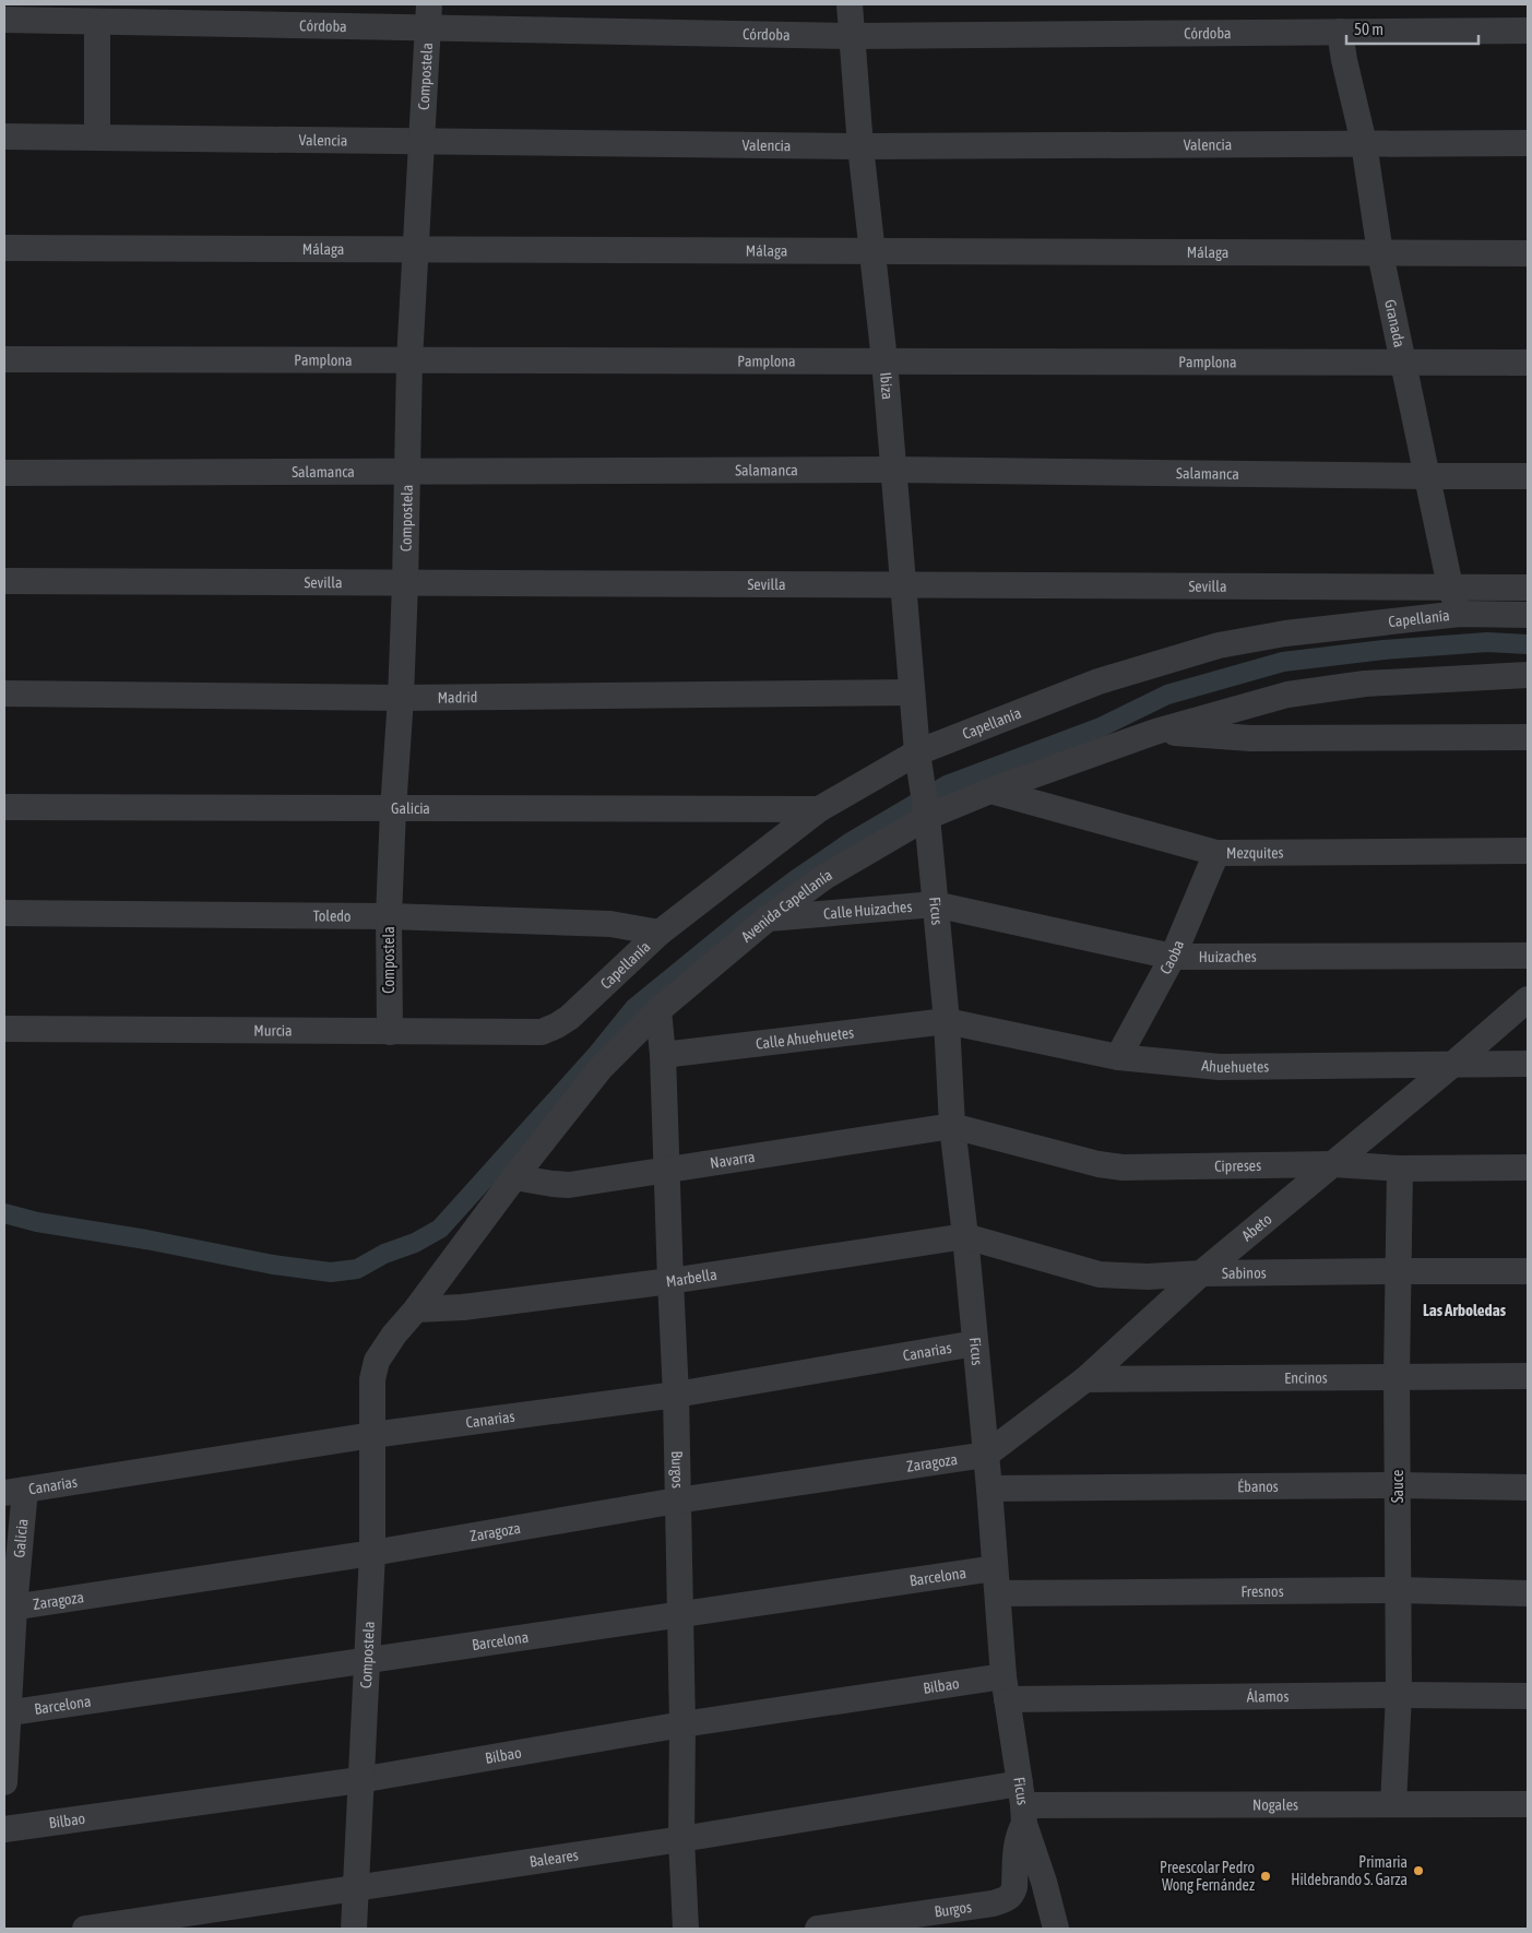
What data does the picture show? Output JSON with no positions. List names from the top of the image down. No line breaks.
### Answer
{"streets":{"street":["Córdoba","Compostela","Valencia","Málaga","Granada","Pamplona","Ibiza","Salamanca","Sevilla","Capellanía","Madrid","Galicia","Mezquites","Avenida Capellanía","Calle Huizaches","Ficus","Toledo","Caoba","Huizaches","Murcia","Calle Ahuehuetes","Ahuehuetes","Navarra","Cipreses","Abeto","Sabinos","Marbella","Canarias","Encinos","Zaragoza","Burgos","Ébanos","Sauce","Barcelona","Fresnos","Bilbao","Álamos","Nogales","Baleares"]},"crossings":[["Córdoba","Compostela"],["Córdoba","Granada"],["Córdoba","Ibiza"],["Compostela","Valencia"],["Compostela","Málaga"],["Compostela","Pamplona"],["Compostela","Salamanca"],["Compostela","Sevilla"],["Compostela","Madrid"],["Compostela","Galicia"],["Compostela","Toledo"],["Compostela","Murcia"],["Compostela","Marbella"],["Compostela","Canarias"],["Compostela","Zaragoza"],["Compostela","Barcelona"],["Compostela","Bilbao"],["Compostela","Baleares"],["Valencia","Granada"],["Valencia","Ibiza"],["Málaga","Granada"],["Málaga","Ibiza"],["Granada","Pamplona"],["Granada","Salamanca"],["Granada","Sevilla"],["Granada","Capellanía"],["Pamplona","Ibiza"],["Ibiza","Salamanca"],["Ibiza","Sevilla"],["Ibiza","Capellanía"],["Ibiza","Madrid"],["Ibiza","Ficus"],["Capellanía","Galicia"],["Capellanía","Ficus"],["Capellanía","Toledo"],["Capellanía","Murcia"],["Galicia","Canarias"],["Galicia","Zaragoza"],["Galicia","Barcelona"],["Mezquites","Caoba"],["Avenida Capellanía","Calle Huizaches"],["Avenida Capellanía","Ficus"],["Avenida Capellanía","Burgos"],["Calle Huizaches","Ficus"],["Calle Huizaches","Huizaches"],["Ficus","Huizaches"],["Ficus","Calle Ahuehuetes"],["Ficus","Ahuehuetes"],["Ficus","Navarra"],["Ficus","Cipreses"],["Ficus","Abeto"],["Ficus","Sabinos"],["Ficus","Marbella"],["Ficus","Canarias"],["Ficus","Zaragoza"],["Ficus","Burgos"],["Ficus","Ébanos"],["Ficus","Barcelona"],["Ficus","Fresnos"],["Ficus","Bilbao"],["Ficus","Álamos"],["Ficus","Nogales"],["Ficus","Baleares"],["Caoba","Huizaches"],["Caoba","Ahuehuetes"],["Calle Ahuehuetes","Ahuehuetes"],["Calle Ahuehuetes","Burgos"],["Ahuehuetes","Abeto"],["Navarra","Cipreses"],["Navarra","Burgos"],["Cipreses","Abeto"],["Cipreses","Sauce"],["Abeto","Sabinos"],["Abeto","Encinos"],["Abeto","Zaragoza"],["Sabinos","Marbella"],["Sabinos","Sauce"],["Marbella","Burgos"],["Canarias","Burgos"],["Encinos","Sauce"],["Zaragoza","Burgos"],["Burgos","Barcelona"],["Burgos","Bilbao"],["Burgos","Nogales"],["Burgos","Baleares"],["Ébanos","Sauce"],["Sauce","Fresnos"],["Sauce","Álamos"],["Sauce","Nogales"],["Bilbao","Álamos"],["Nogales","Baleares"]],"districts":["Las Arboledas"],"places":["Primaria Hildebrando S. Garza","Preescolar Pedro Wong Fernández"],"scale_bar":"50 m"}
